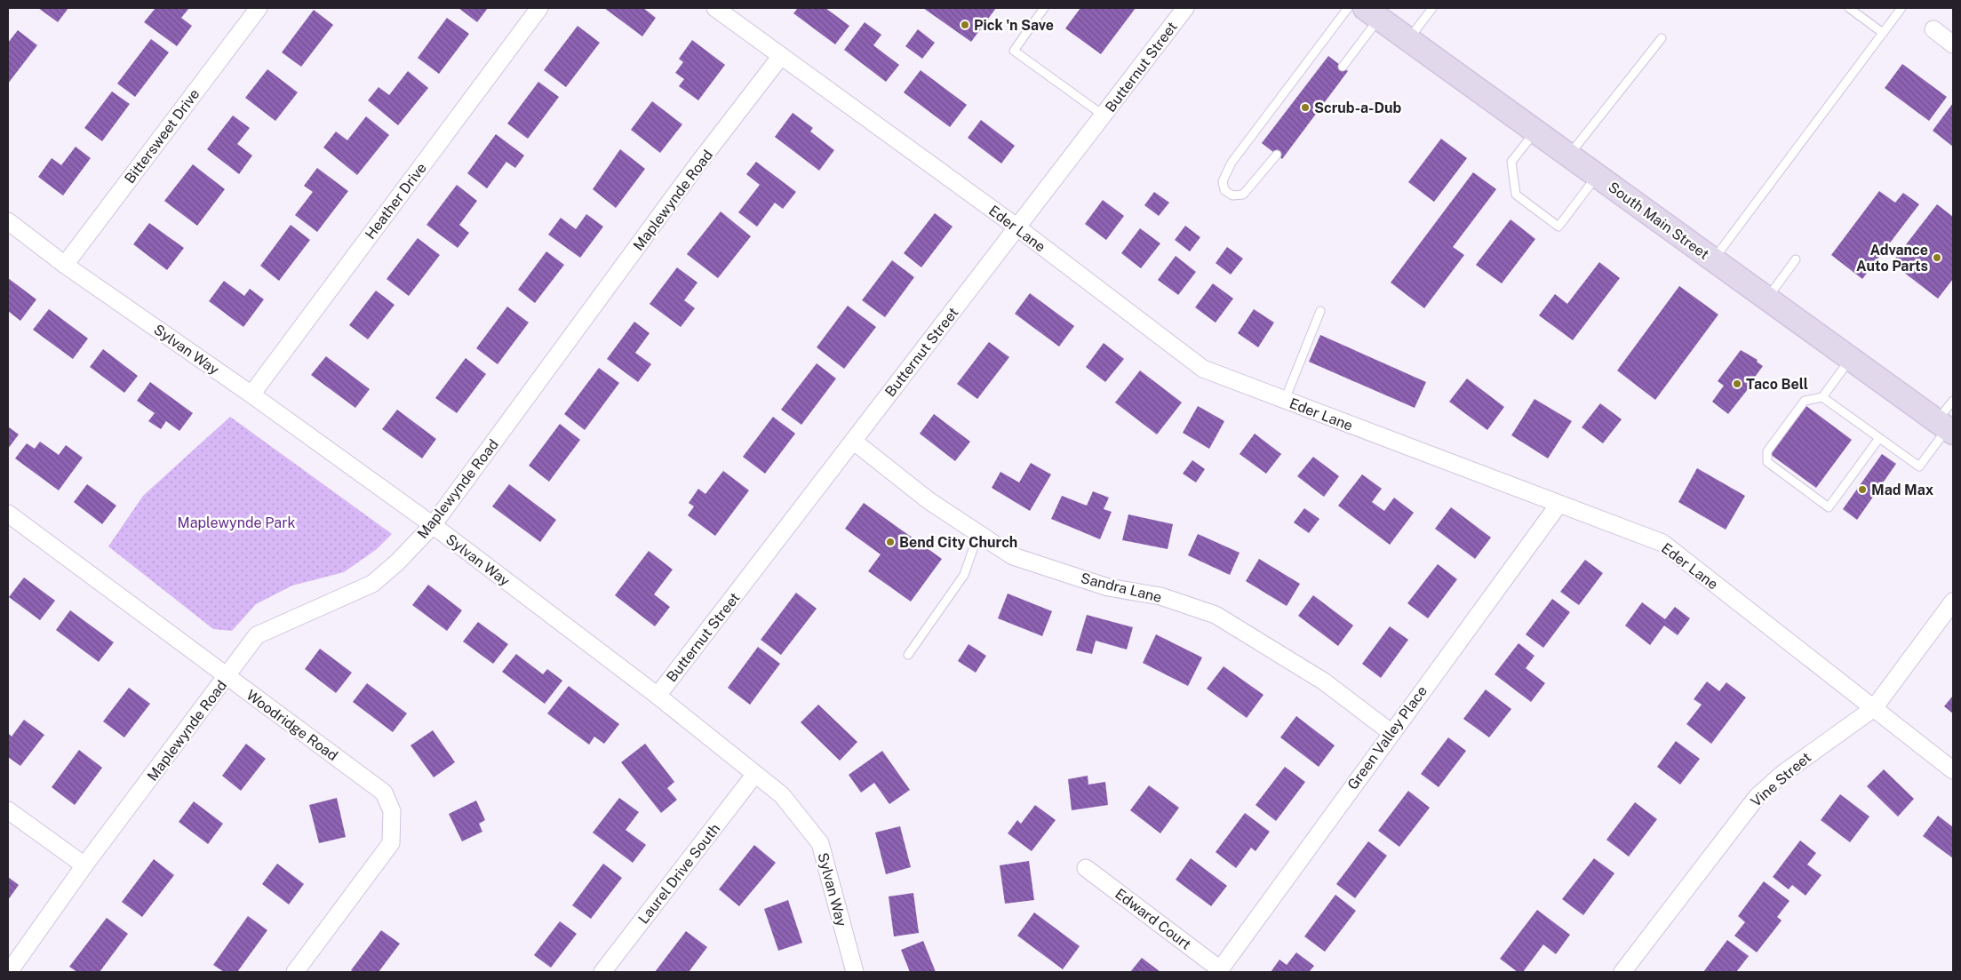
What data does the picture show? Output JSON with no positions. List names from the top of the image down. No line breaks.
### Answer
{"streets":{"main road":["South Main Street"],"street":["Butternut Street","Bittersweet Drive","Maplewynde Road","Heather Drive","Eder Lane","Sylvan Way","Sandra Lane","Woodridge Road","Green Valley Place","Vine Street","Laurel Drive South","Edward Court"]},"crossings":[["Butternut Street","Eder Lane"],["Butternut Street","Sylvan Way"],["Butternut Street","Sandra Lane"],["Bittersweet Drive","Sylvan Way"],["Maplewynde Road","Eder Lane"],["Maplewynde Road","Sylvan Way"],["Maplewynde Road","Woodridge Road"],["Heather Drive","Sylvan Way"],["Eder Lane","Green Valley Place"],["Eder Lane","Vine Street"],["Sylvan Way","Laurel Drive South"],["Sandra Lane","Green Valley Place"],["Green Valley Place","Edward Court"]],"parks":["Maplewynde Park"],"places":["Pick 'n Save","Scrub-a-Dub","Advance Auto Parts","Taco Bell","Mad Max","Bend City Church"]}
